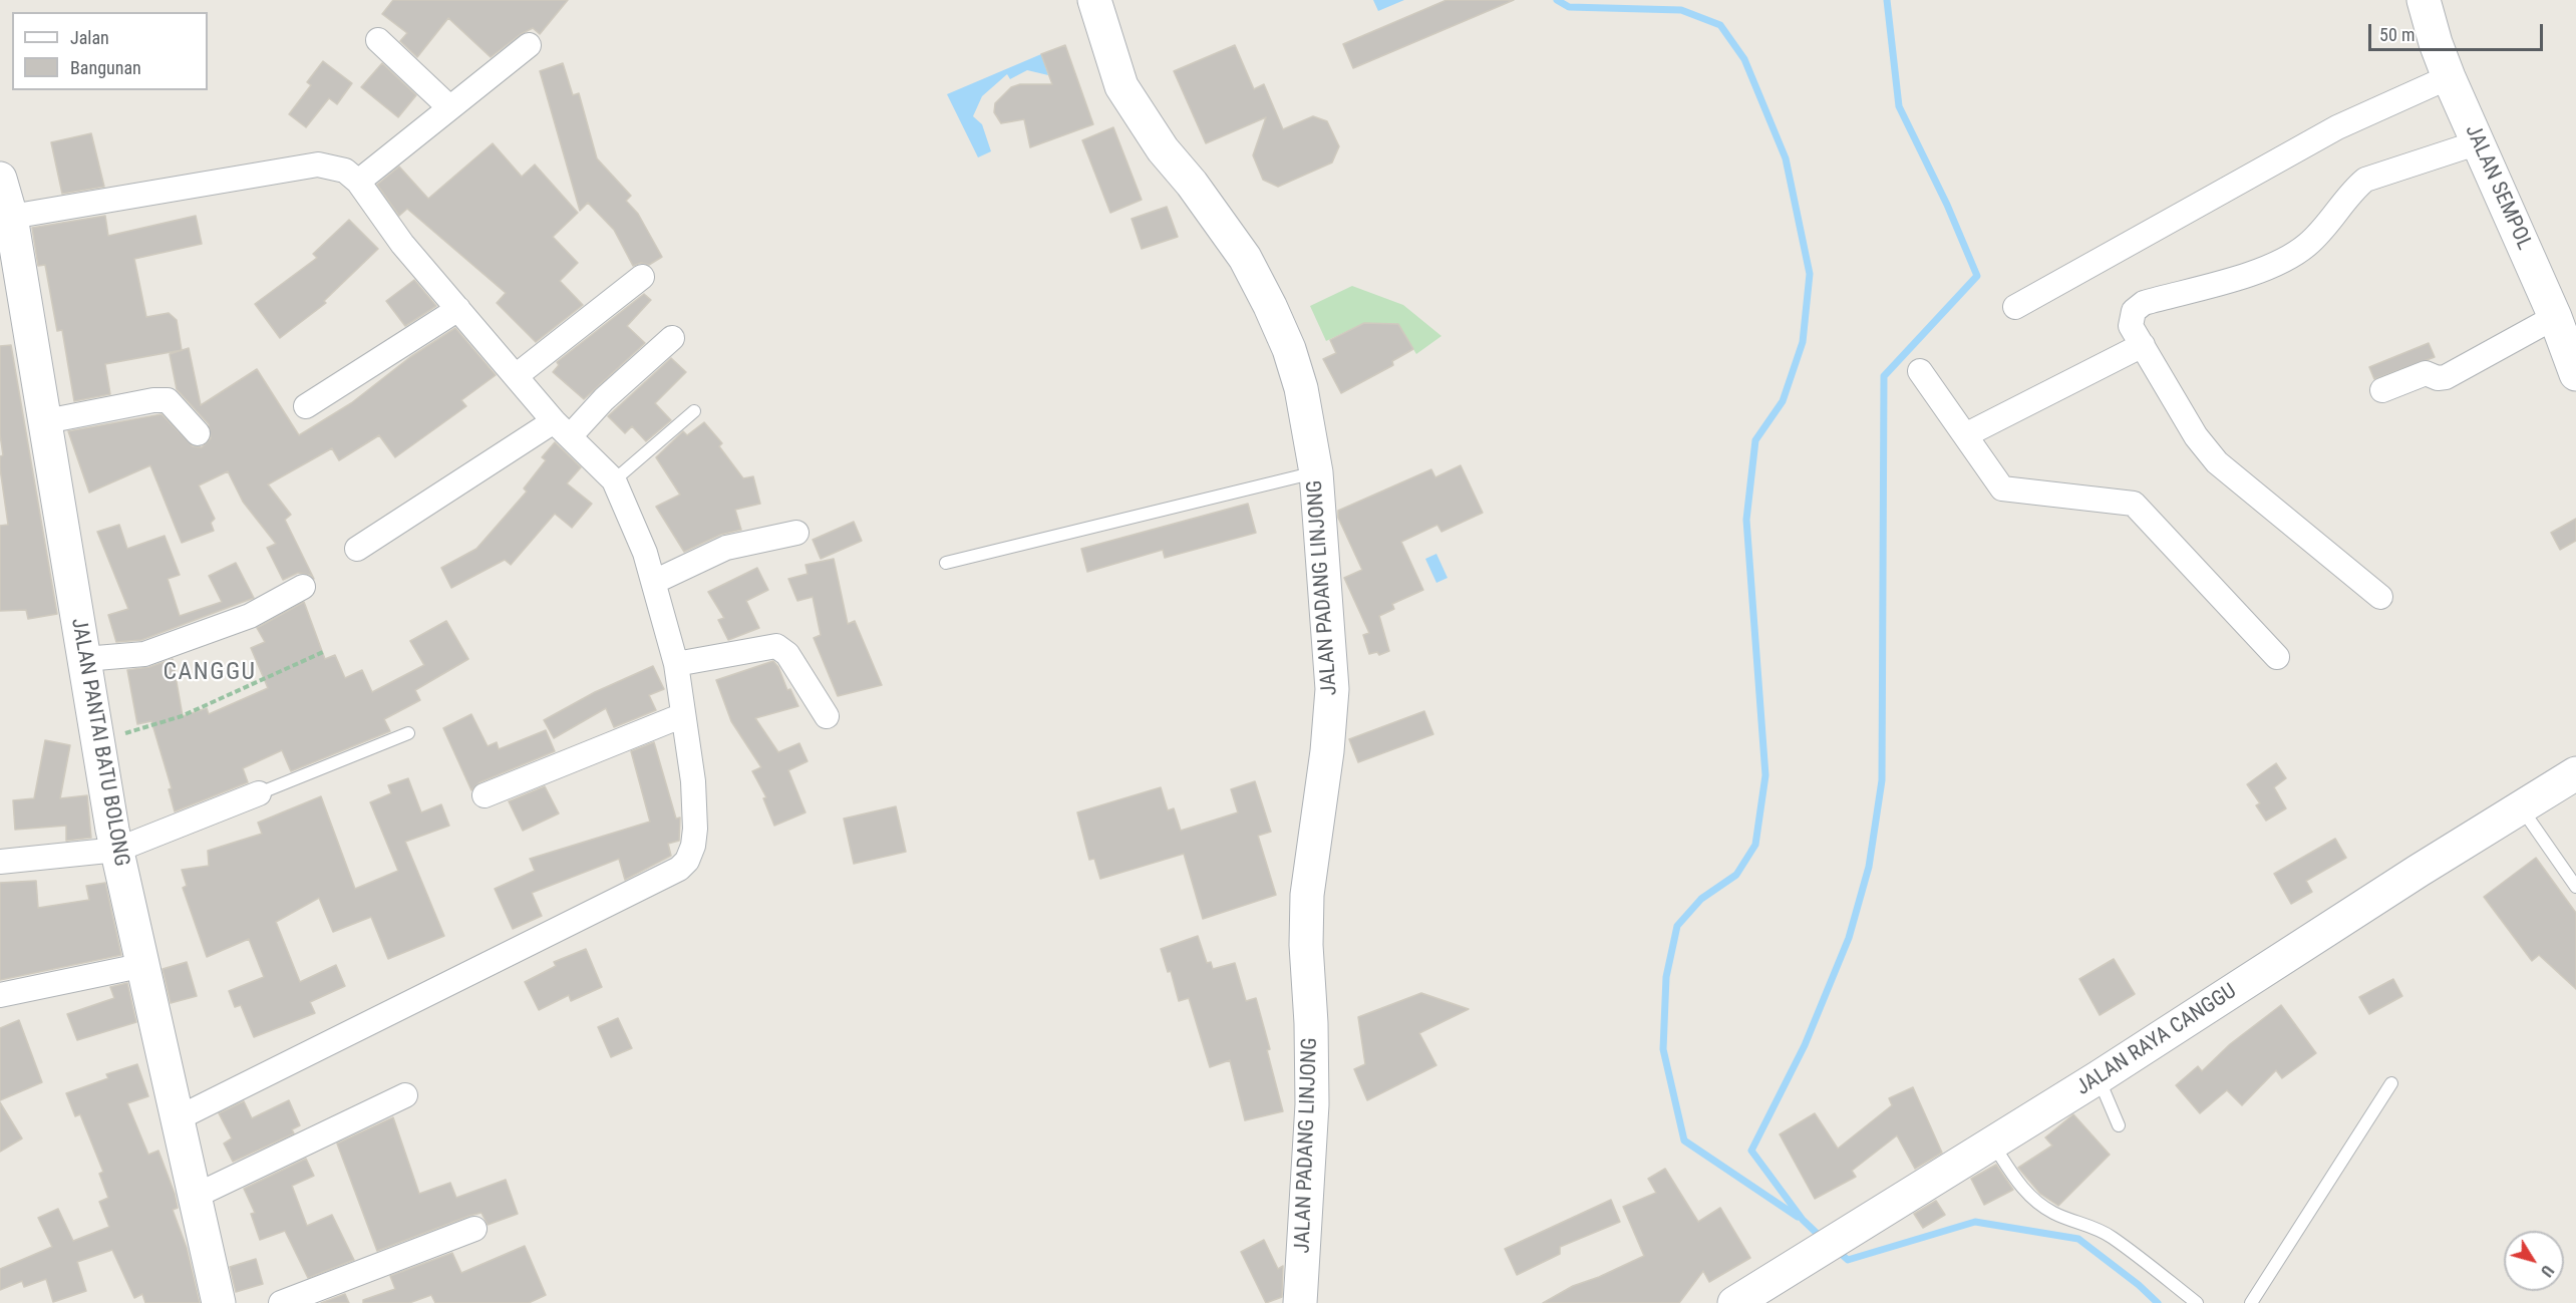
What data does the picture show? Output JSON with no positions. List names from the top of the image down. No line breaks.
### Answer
{"streets":{"street":["JALAN SEMPOL","JALAN PADANG LINJONG","JALAN PANTAI BATU BOLONG","JALAN RAYA CANGGU"]},"districts":["CANGGU"],"legend":["Jalan","Bangunan"],"scale_bar":"50 m","north":"bottom right"}
